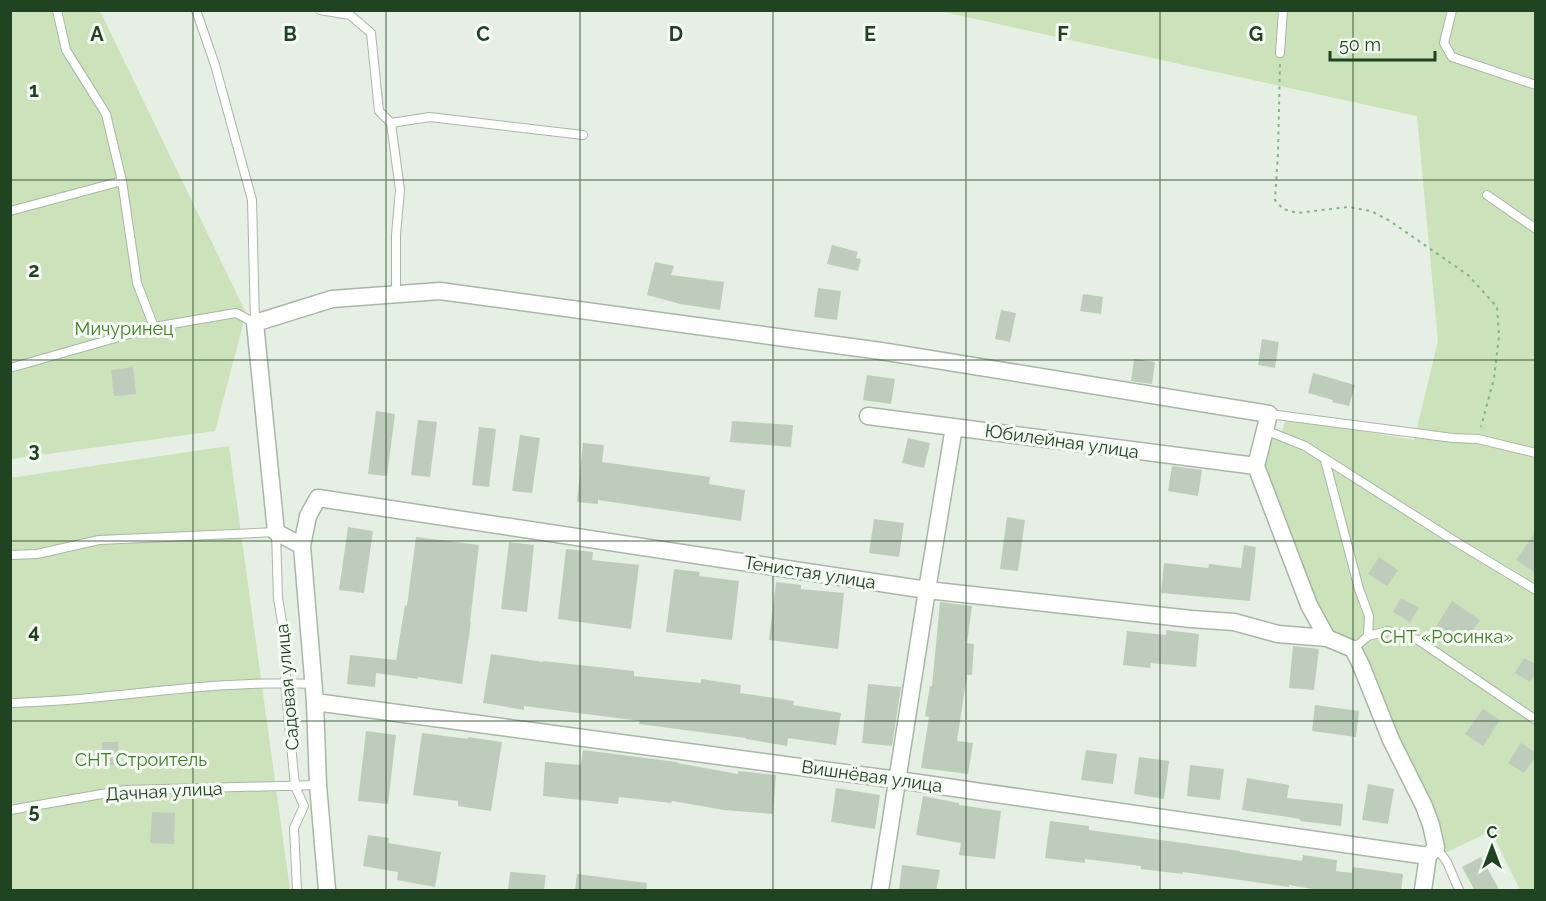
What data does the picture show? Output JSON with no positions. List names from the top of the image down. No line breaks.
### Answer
{"streets":{"street":["Юбилейная улица","Тенистая улица","Вишнёвая улица"],"lane":["Садовая улица","Дачная улица"]},"crossings":[["Садовая улица","Дачная улица"]],"parks":["Мичуринец","СНТ «Росинка»","СНТ Строитель"],"scale_bar":"50 m","north":"top","grid":{"columns":["A","B","C","D","E","F","G"],"rows":["1","2","3","4","5"]}}
